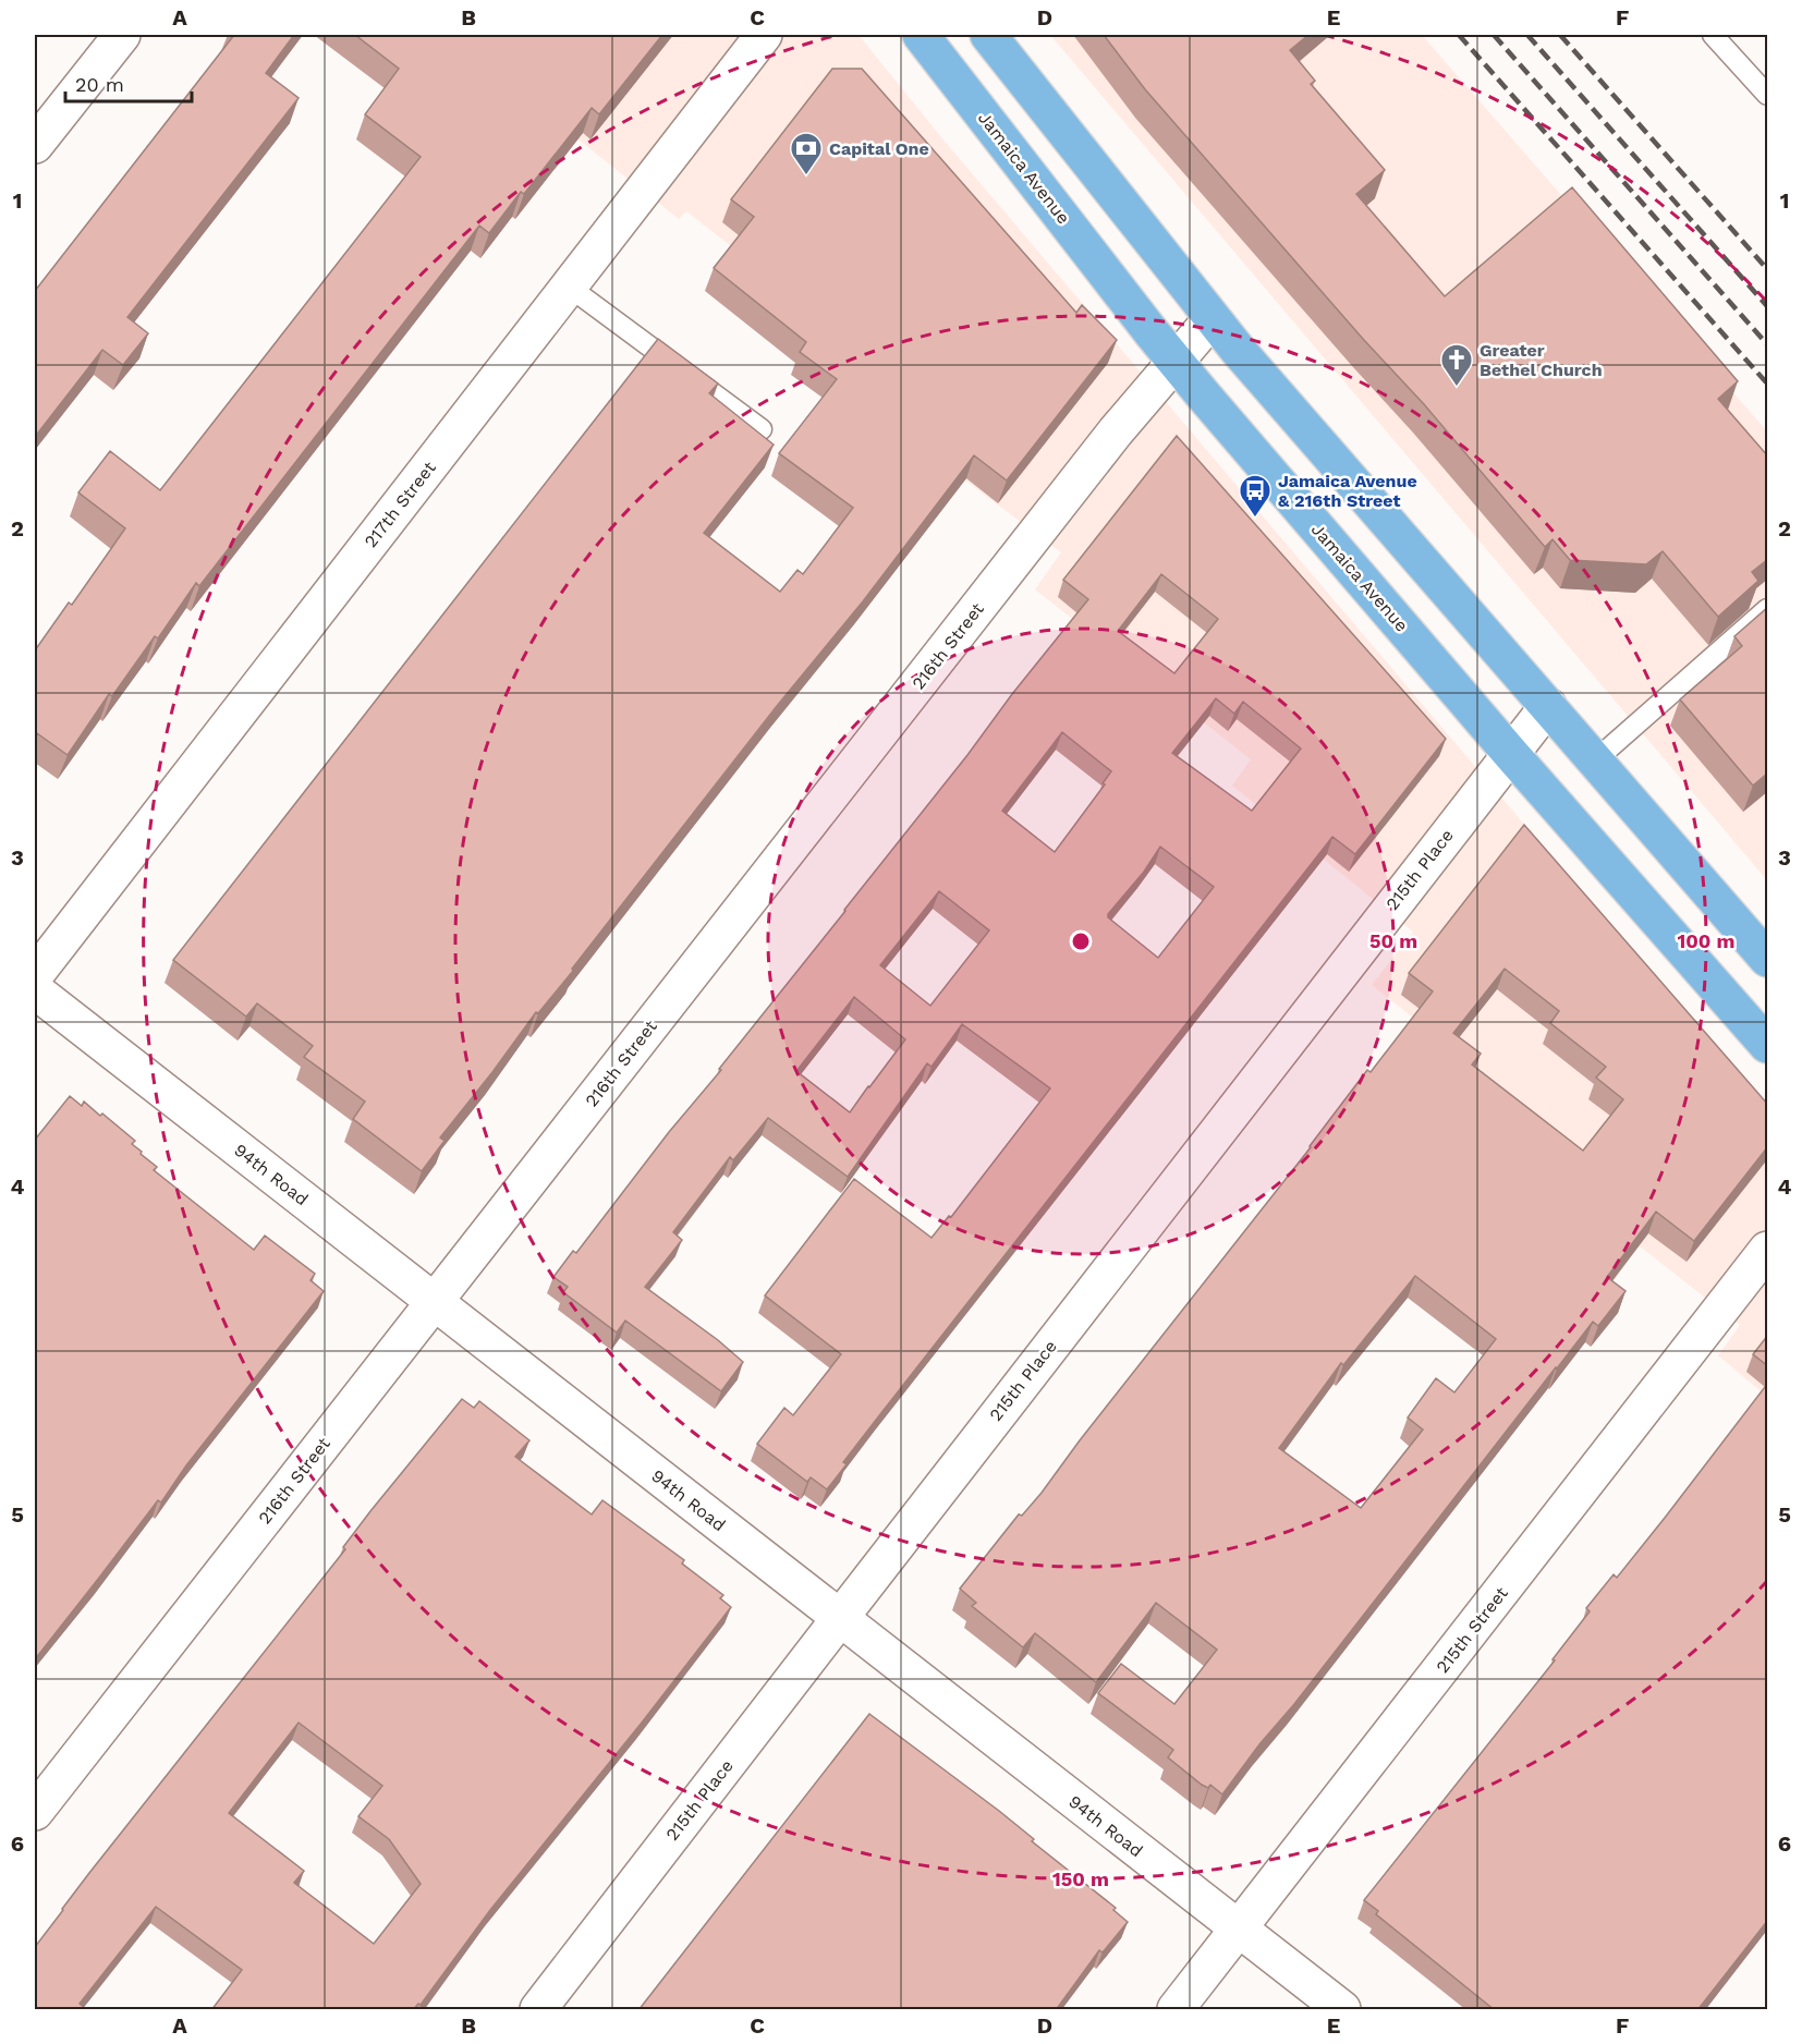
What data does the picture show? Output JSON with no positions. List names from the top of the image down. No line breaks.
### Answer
{"streets":{"main road":["Jamaica Avenue"],"street":["217th Street","216th Street","215th Place","94th Road","215th Street"]},"crossings":[["Jamaica Avenue","216th Street"],["Jamaica Avenue","215th Place"],["216th Street","94th Road"],["215th Place","94th Road"],["94th Road","215th Street"]],"places":{"bank":["Capital One"],"church":["Greater Bethel Church"],"bus stop":["Jamaica Avenue & 216th Street"]},"scale_bar":"20 m","grid":{"columns":["A","B","C","D","E","F"],"rows":["1","2","3","4","5","6"]},"rings":["50 m","100 m","150 m"]}
